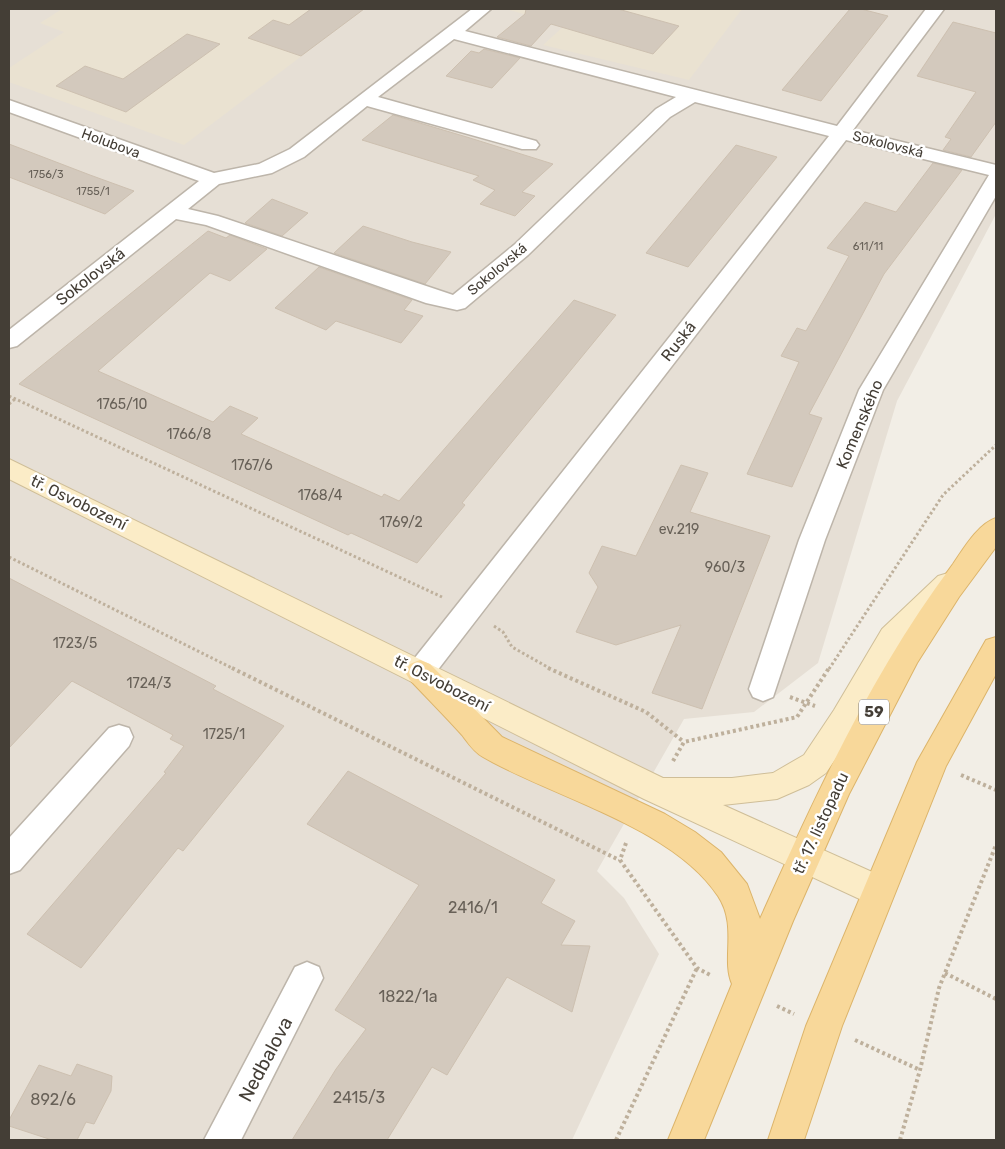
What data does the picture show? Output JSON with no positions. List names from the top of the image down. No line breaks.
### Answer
{"streets":{"main road":["59","tř. 17. listopadu"],"street":["Holubova","Sokolovská","Ruská","Komenského","tř. Osvobození","Nedbalova"]},"crossings":[["Holubova","Sokolovská"],["Sokolovská","Ruská"],["Ruská","tř. Osvobození"],["tř. Osvobození","tř. 17. listopadu"]],"house_numbers":["1756/3","1755/1","611/11","1765/10","1766/8","1767/6","1768/4","1769/2","ev.219","960/3","1723/5","1724/3","1725/1","2416/1","1822/1a","2415/3","892/6"]}
